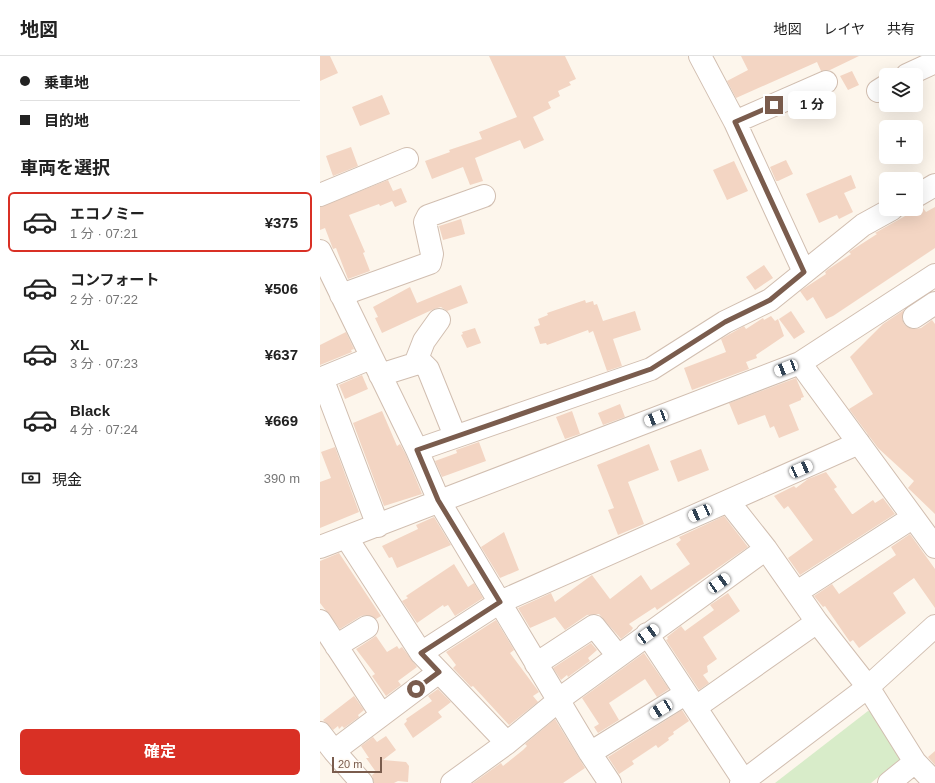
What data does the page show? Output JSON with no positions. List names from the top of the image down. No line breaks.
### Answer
{"scale_bar":"20 m","page":{"header":"地図","nav":["地図","レイヤ","共有"],"banner":["乗車地","目的地"],"map_buttons":["+","−"],"bubble":"1 分","heading":"車両を選択","list":[{"name":"エコノミー","note":"1 分 · 07:21","value":"¥375"},{"name":"コンフォート","note":"2 分 · 07:22","value":"¥506"},{"name":"XL","note":"3 分 · 07:23","value":"¥637"},{"name":"Black","note":"4 分 · 07:24","value":"¥669"}],"pay":["現金","390 m"],"buttons":"確定","scale":"20 m"}}
